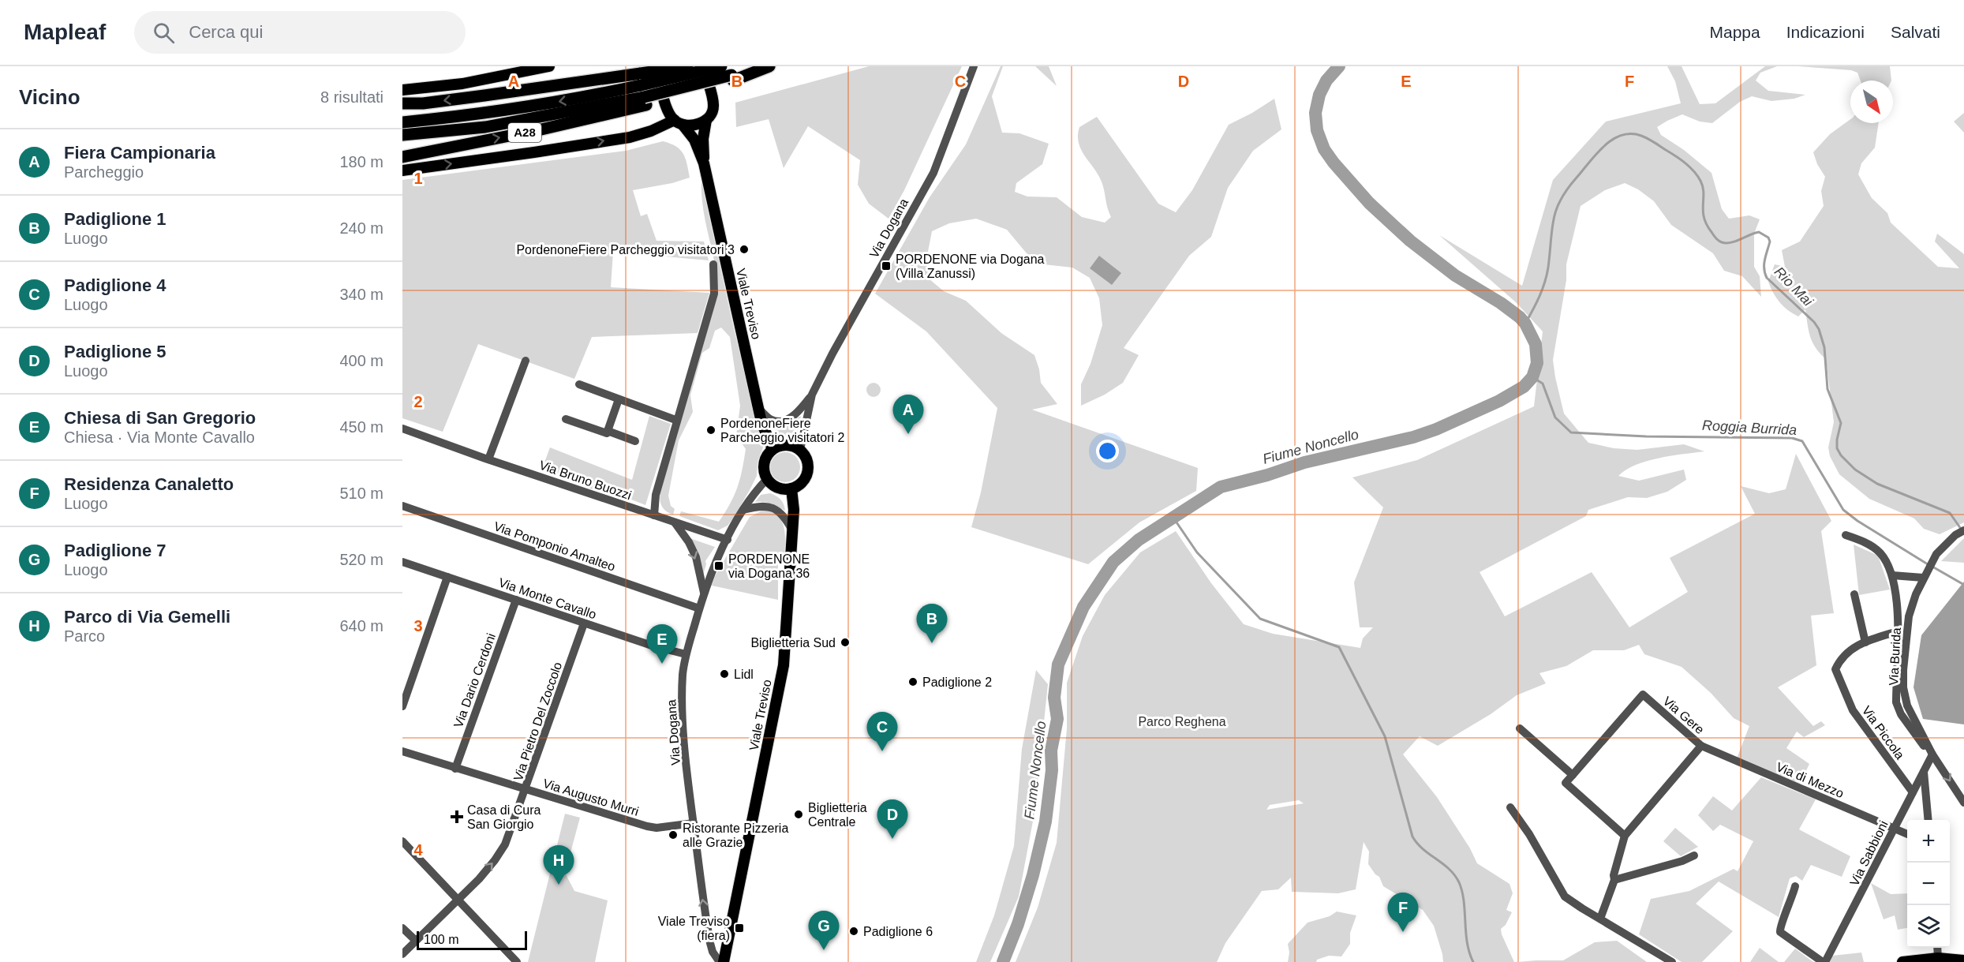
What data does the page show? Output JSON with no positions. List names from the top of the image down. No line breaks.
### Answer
{"streets":{"highway":["A28"],"main road":["Viale Treviso"],"street":["Via Dogana","Via Bruno Buozzi","Via Pomponio Amalteo","Via Monte Cavallo","Via Burida","Via Dario Cerdoni","Via Gere","Via Pietro Del Zoccolo","Via Piccola","Via di Mezzo","Via Augusto Murri","Via Sabbioni"]},"crossings":[["Via Dogana","Viale Treviso"],["Via Dogana","Via Bruno Buozzi"],["Via Dogana","Via Pomponio Amalteo"],["Via Dogana","Via Monte Cavallo"],["Via Dogana","Via Augusto Murri"],["Via Monte Cavallo","Via Dario Cerdoni"],["Via Monte Cavallo","Via Pietro Del Zoccolo"],["Via Burida","Via Piccola"],["Via Burida","Via Sabbioni"],["Via Dario Cerdoni","Via Augusto Murri"],["Via Gere","Via di Mezzo"],["Via Pietro Del Zoccolo","Via Augusto Murri"],["Via Piccola","Via Sabbioni"],["Via di Mezzo","Via Sabbioni"]],"water":["Rio Mai","Roggia Burrida","Fiume Noncello"],"parks":["Parco Reghena"],"places":{"other":["PordenoneFiere Parcheggio visitatori 3","PordenoneFiere Parcheggio visitatori 2","Biglietteria Sud","Lidl","Padiglione 2","Biglietteria Centrale","Ristorante Pizzeria alle Grazie","Padiglione 6"],"transit":["PORDENONE via Dogana (Villa Zanussi)","PORDENONE via Dogana 36","Viale Treviso (fiera)"],"health":["Casa di Cura San Giorgio"]},"scale_bar":"100 m","north":"bottom right","page":{"header":"Mapleaf","search":"Cerca qui","nav":["Mappa","Indicazioni","Salvati"],"heading":["Vicino","8 risultati"],"list":[{"mark":"A","name":"Fiera Campionaria","note":"Parcheggio","value":"180 m"},{"mark":"B","name":"Padiglione 1","note":"Luogo","value":"240 m"},{"mark":"C","name":"Padiglione 4","note":"Luogo","value":"340 m"},{"mark":"D","name":"Padiglione 5","note":"Luogo","value":"400 m"},{"mark":"E","name":"Chiesa di San Gregorio","note":"Chiesa · Via Monte Cavallo","value":"450 m"},{"mark":"F","name":"Residenza Canaletto","note":"Luogo","value":"510 m"},{"mark":"G","name":"Padiglione 7","note":"Luogo","value":"520 m"},{"mark":"H","name":"Parco di Via Gemelli","note":"Parco","value":"640 m"}],"pins":["A","B","E","C","D","H","F","G"],"map_buttons":["+","−"],"scale":"100 m"},"grid":{"columns":["A","B","C","D","E","F"],"rows":["1","2","3","4"]}}
